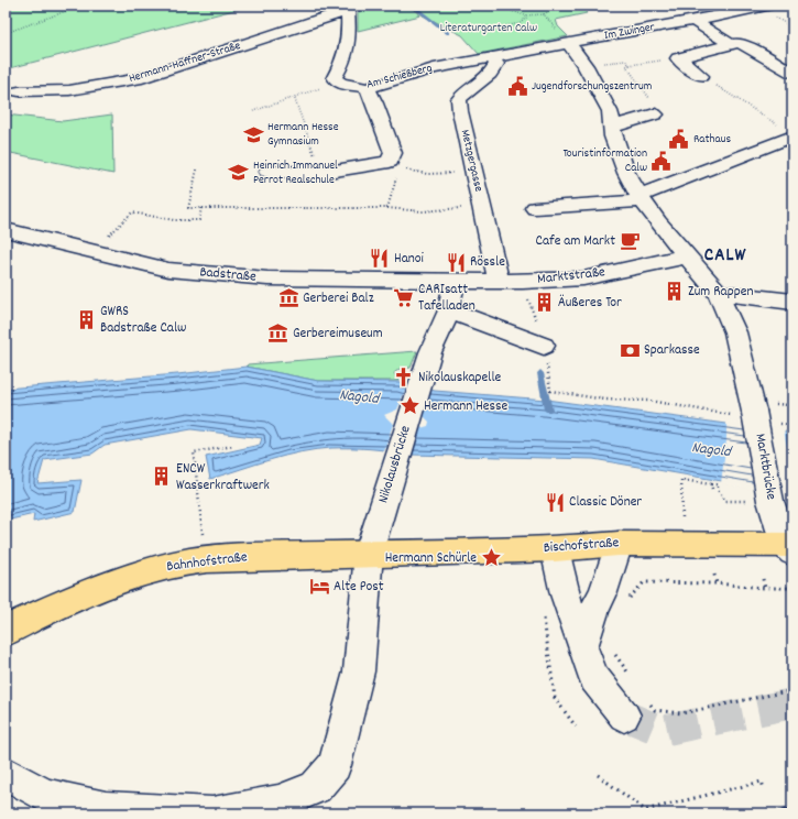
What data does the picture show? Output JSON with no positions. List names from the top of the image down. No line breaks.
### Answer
{"streets":{"main road":["Bischofstraße","Bahnhofstraße"],"street":["Im Zwinger","Hermann-Haffner-Straße","Am Schießberg","Metzgergasse","Badstraße","Marktstraße","Nikolausbrücke","Marktbrücke"]},"crossings":[["Im Zwinger","Am Schießberg"],["Im Zwinger","Metzgergasse"],["Am Schießberg","Metzgergasse"],["Metzgergasse","Marktstraße"],["Badstraße","Marktstraße"],["Badstraße","Nikolausbrücke"],["Marktstraße","Nikolausbrücke"],["Nikolausbrücke","Bischofstraße"],["Nikolausbrücke","Bahnhofstraße"],["Marktbrücke","Bischofstraße"],["Bischofstraße","Bahnhofstraße"]],"districts":["CALW"],"water":["Nagold"],"parks":["Literaturgarten Calw"],"places":{"public building":["Jugendforschungszentrum","Rathaus","Touristinformation Calw"],"school or university":["Hermann Hesse Gymnasium","Heinrich Immanuel Perrot Realschule"],"cafe":["Cafe am Markt"],"restaurant":["Hanoi","Rössle","Classic Döner"],"building":["Zum Rappen","Äußeres Tor","GWRS Badstraße Calw","ENCW Wasserkraftwerk"],"supermarket":["CARIsatt Tafelladen"],"museum":["Gerberei Balz","Gerbereimuseum"],"bank":["Sparkasse"],"church":["Nikolauskapelle"],"place":["Hermann Hesse","Hermann Schürle"],"hotel":["Alte Post"]}}
